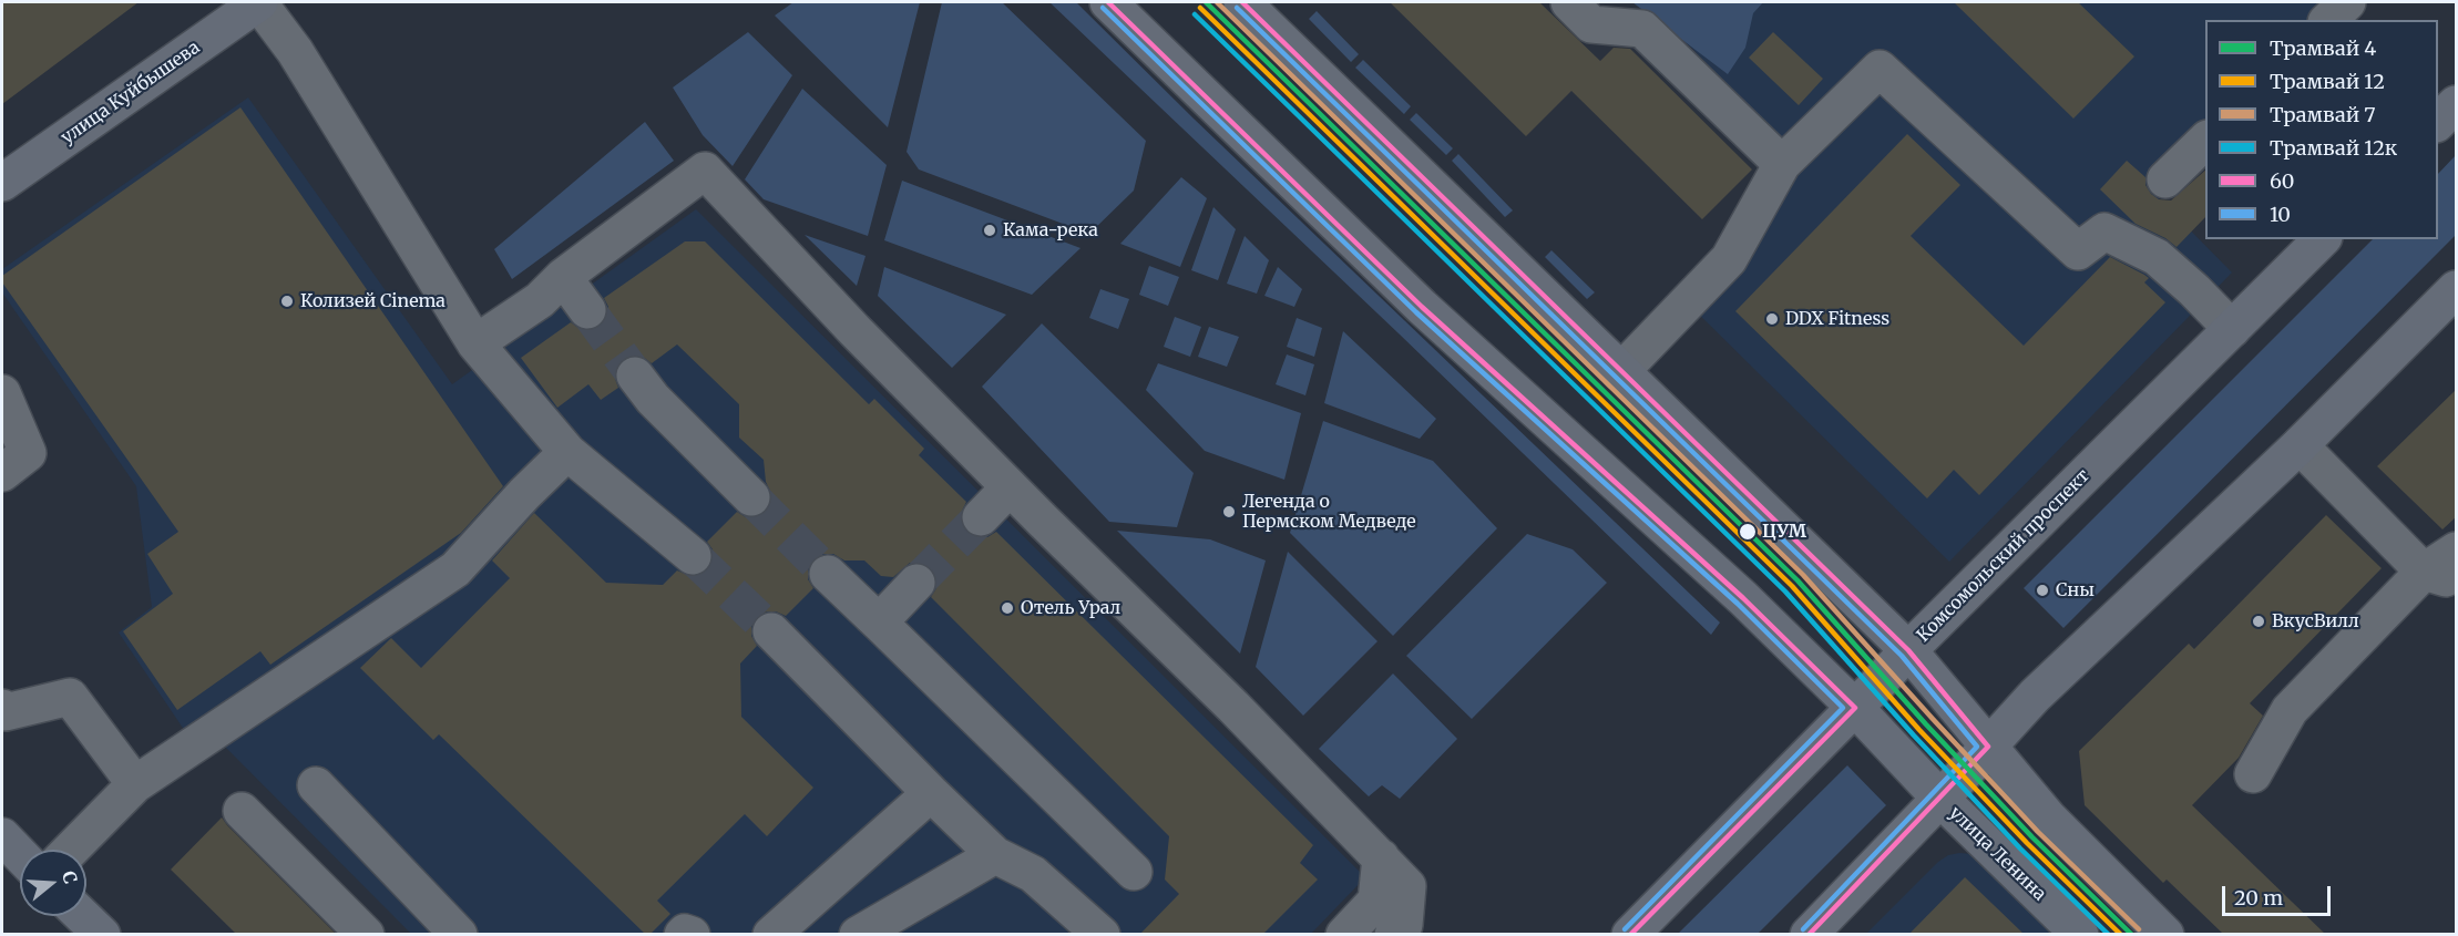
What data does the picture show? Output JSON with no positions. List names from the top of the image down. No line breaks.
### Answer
{"streets":{"main road":["улица Куйбышева","Комсомольский проспект","улица Ленина"]},"crossings":[["Комсомольский проспект","улица Ленина"]],"places":["Кама-река","Колизей Cinema","DDX Fitness","Легенда о Пермском Медведе","ЦУМ","Сны","Отель Урал","ВкусВилл"],"lines":["tram line 4","tram line 7","transit line 60","tram line 12","transit line 10","tram line 12к"],"legend":["Трамвай 4","Трамвай 12","Трамвай 7","Трамвай 12к","60","10"],"scale_bar":"20 m","north":"right"}
